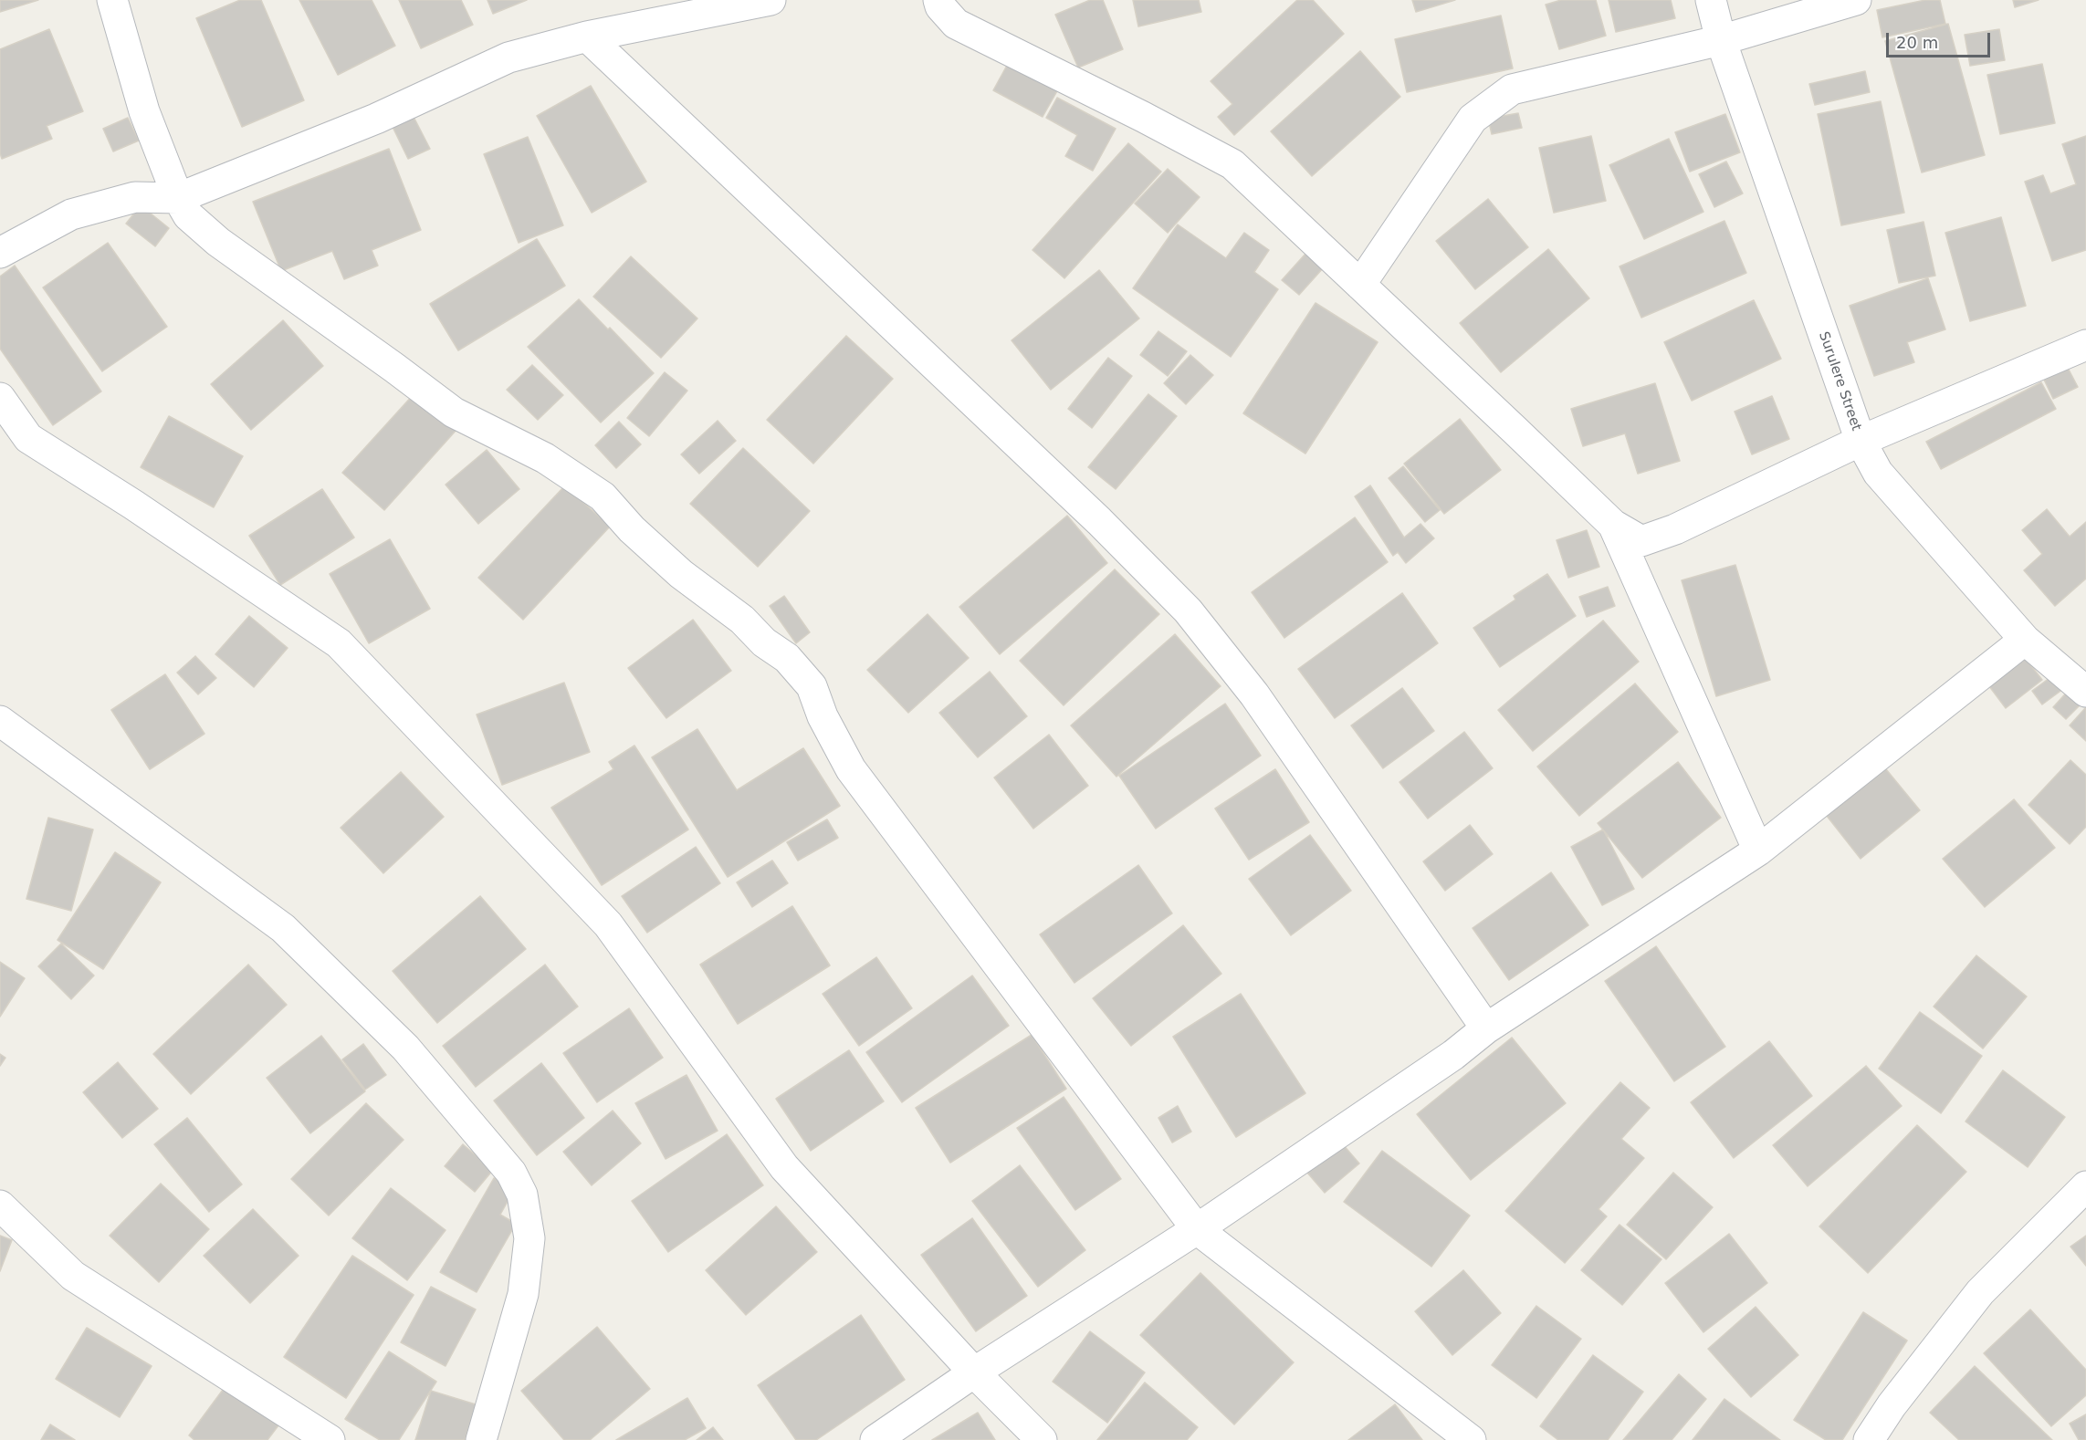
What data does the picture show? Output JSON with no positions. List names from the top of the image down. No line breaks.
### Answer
{"streets":{"street":["Surulere Street"]},"scale_bar":"20 m"}
